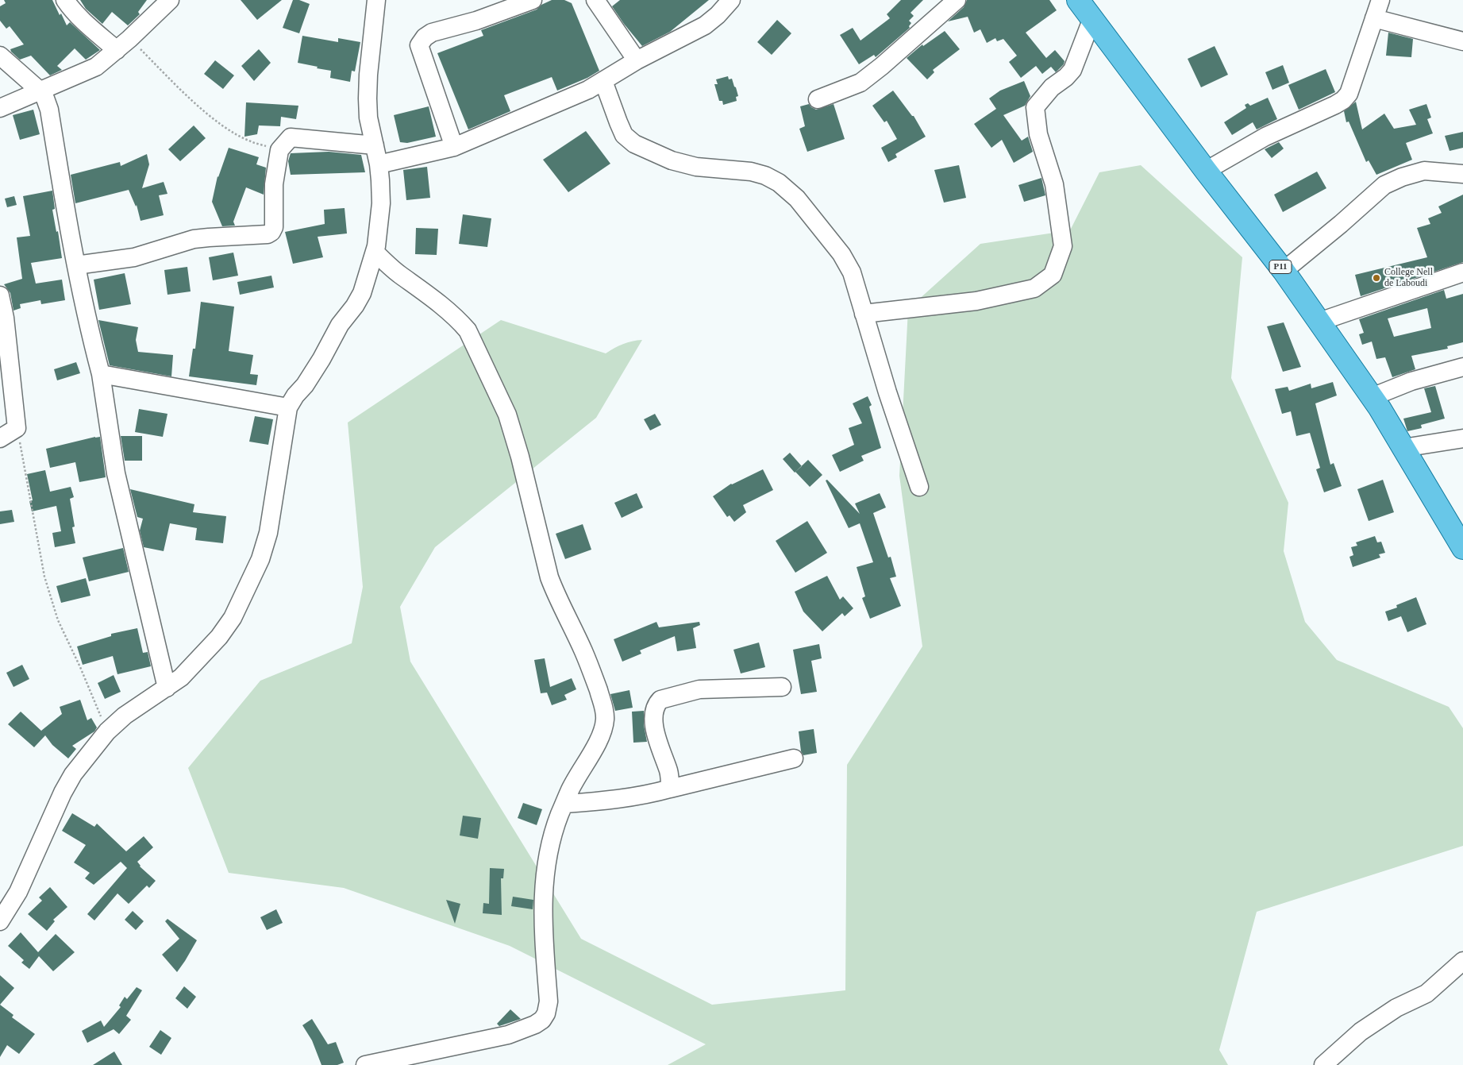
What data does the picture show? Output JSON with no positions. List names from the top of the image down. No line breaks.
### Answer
{"streets":{"main road":["P11"]},"places":["College Nell de Laboudi"]}
